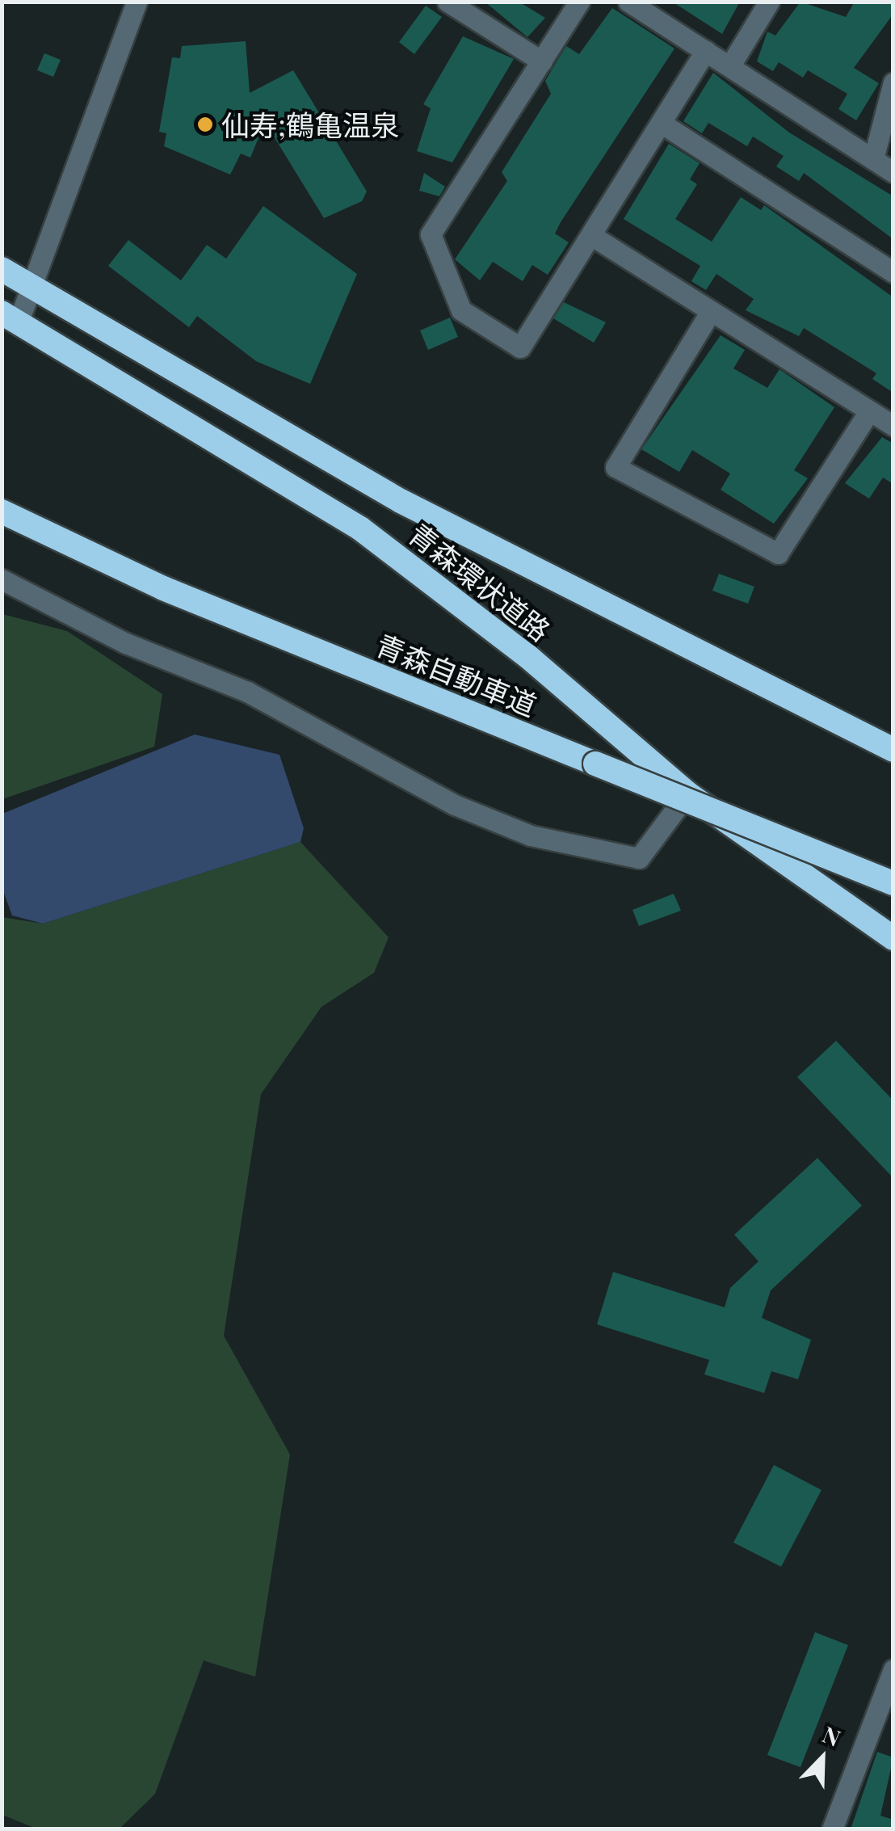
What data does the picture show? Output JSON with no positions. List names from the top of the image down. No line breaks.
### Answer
{"streets":{"highway":["青森環状道路","青森自動車道"]},"places":["仙寿;鶴亀温泉"],"north":"top right"}
